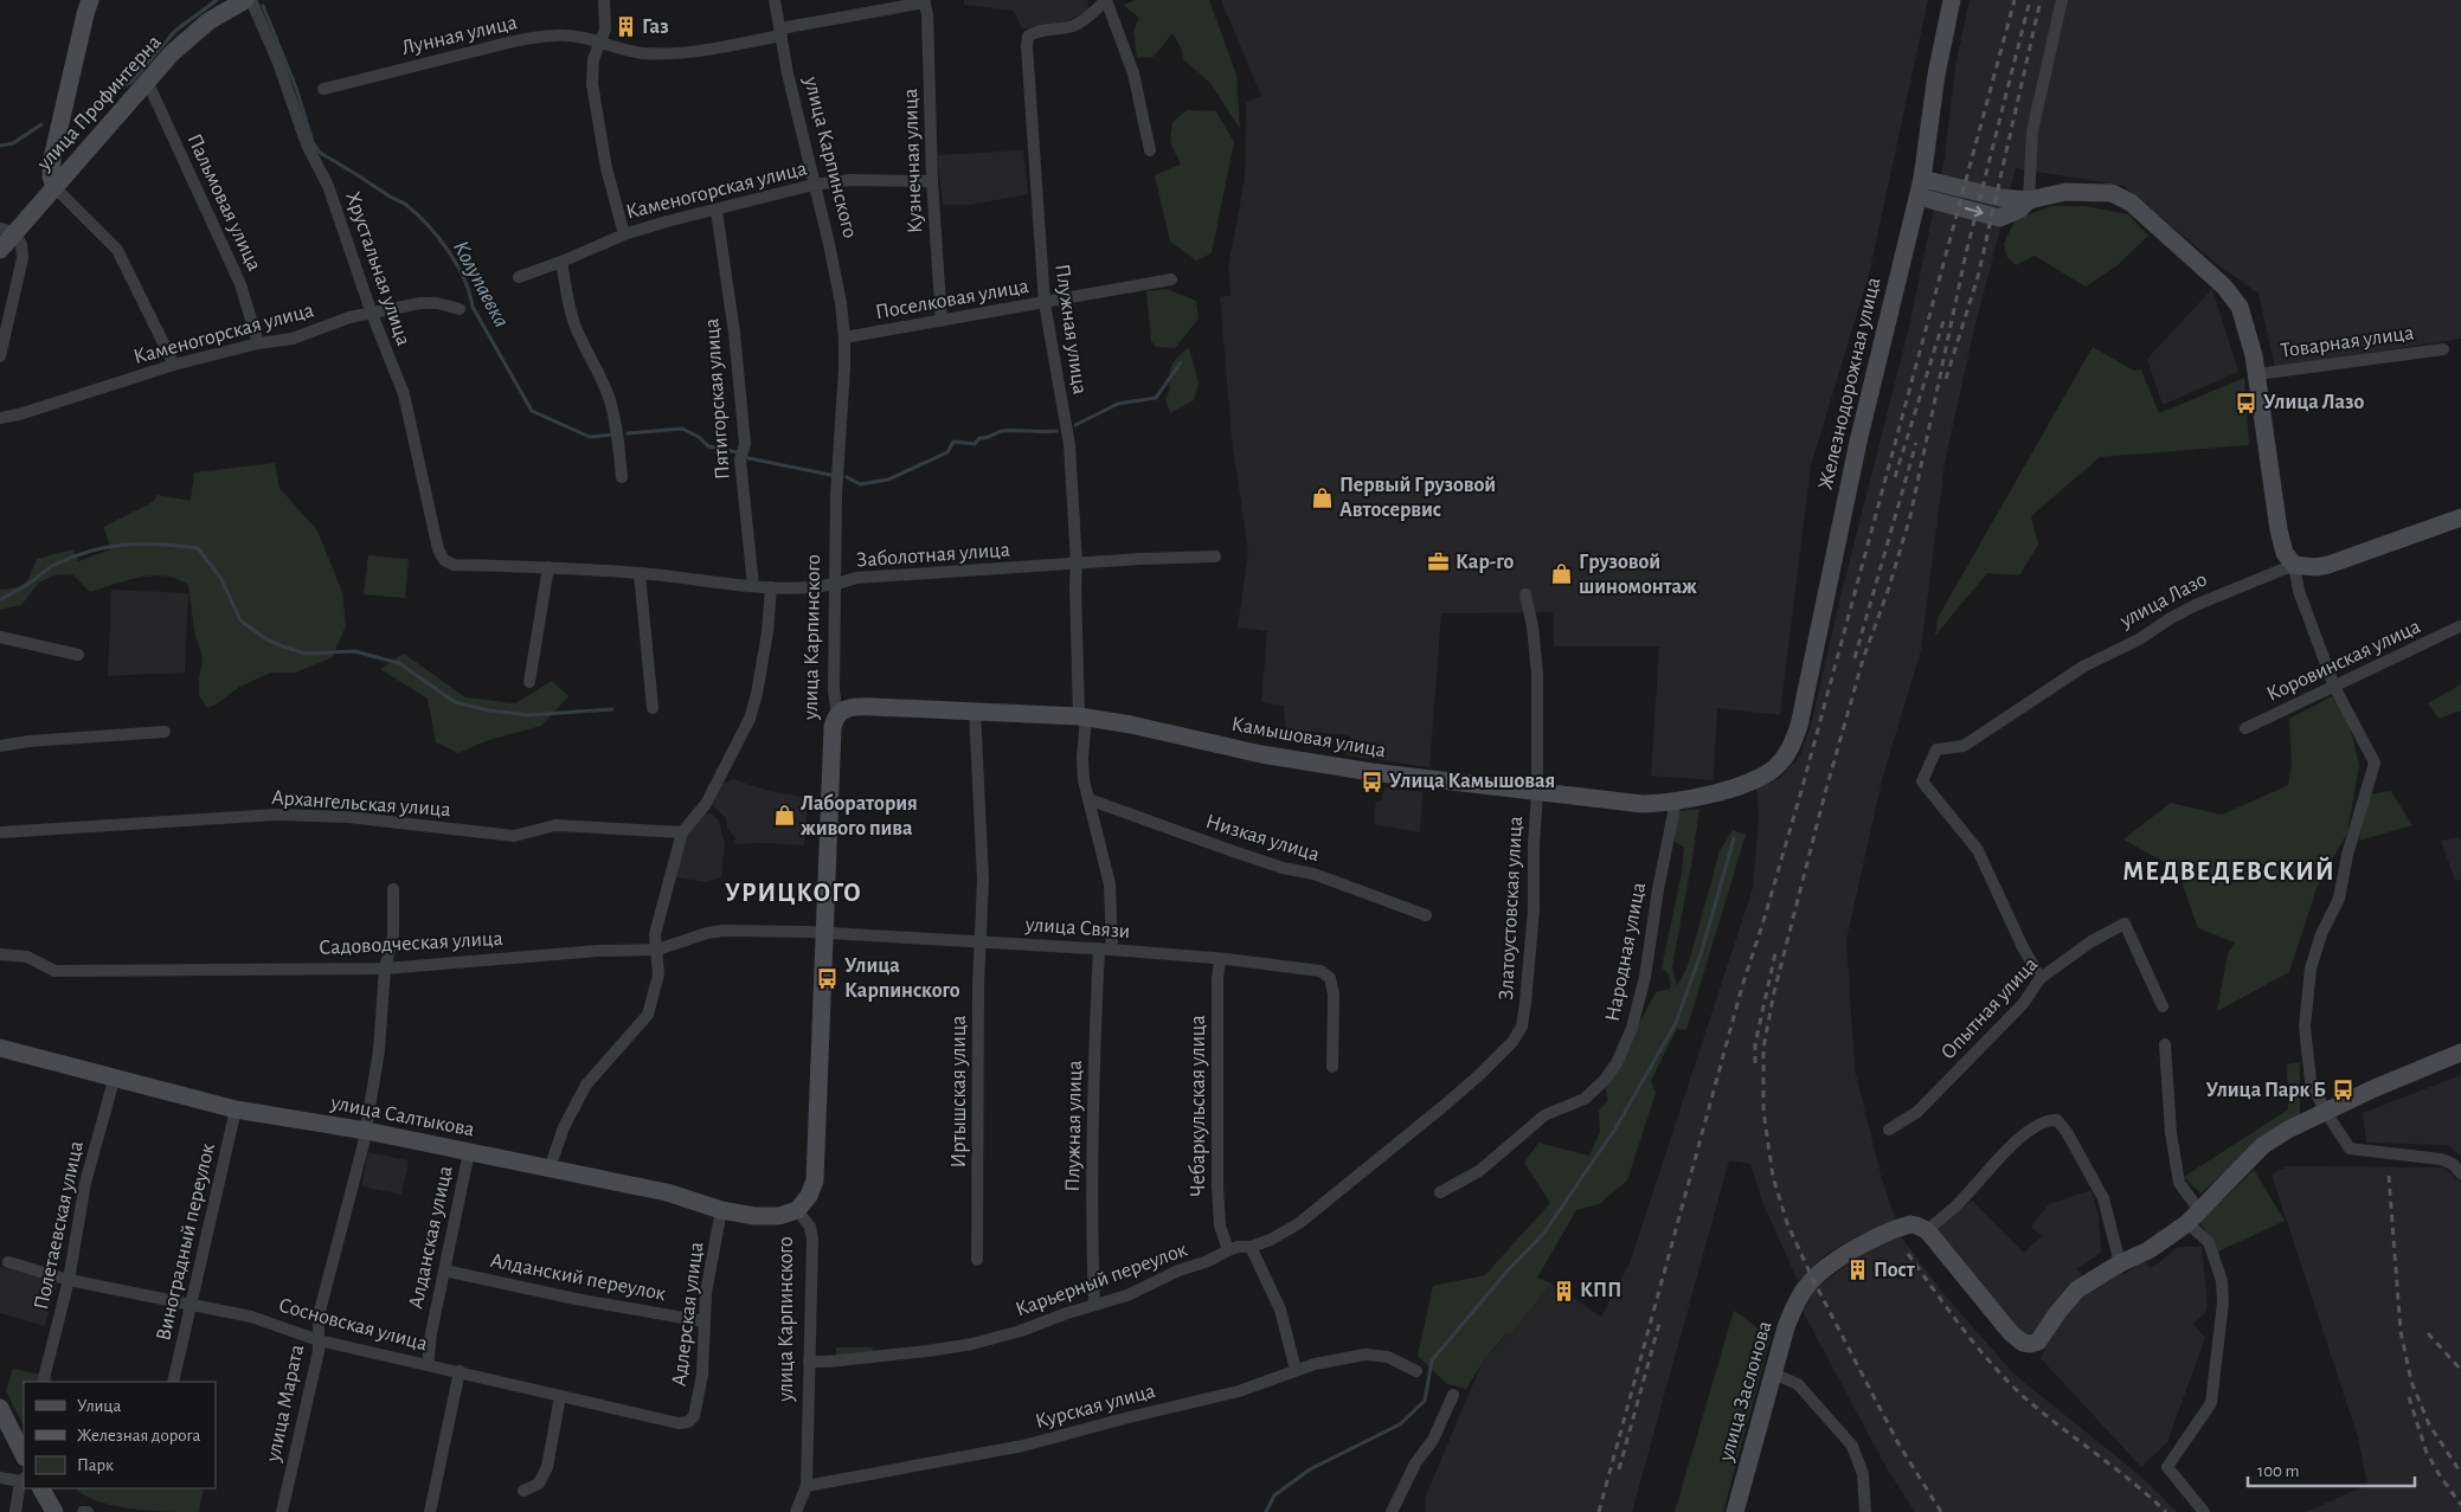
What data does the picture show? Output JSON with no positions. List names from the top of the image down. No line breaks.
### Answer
{"streets":{"main road":["улица Профинтерна","улица Карпинского","Железнодорожная улица","улица Лазо","Камышовая улица","улица Салтыкова","улица Заслонова"],"street":["Лунная улица","Кузнечная улица","Каменогорская улица","Пальмовая улица","Хрустальная улица","Поселковая улица","Плужная улица","Товарная улица","Пятигорская улица","Заболотная улица","Коровинская улица","Архангельская улица","Низкая улица","Златоустовская улица","улица Связи","Садоводческая улица","Народная улица","Опытная улица","Иртышская улица","Чебаркульская улица","Полетаевская улица","Алданская улица","Виноградный переулок","Алданский переулок","Карьерный переулок","Адлерская улица","Сосновская улица","улица Марата","Курская улица"]},"crossings":[["Лунная улица","улица Карпинского"],["Лунная улица","Кузнечная улица"],["улица Профинтерна","Пальмовая улица"],["улица Карпинского","Каменогорская улица"],["улица Карпинского","Поселковая улица"],["улица Карпинского","Заболотная улица"],["улица Карпинского","Камышовая улица"],["улица Карпинского","улица Связи"],["улица Карпинского","Садоводческая улица"],["улица Карпинского","улица Салтыкова"],["улица Карпинского","Карьерный переулок"],["улица Карпинского","Курская улица"],["Кузнечная улица","Каменогорская улица"],["Кузнечная улица","Поселковая улица"],["Каменогорская улица","Пальмовая улица"],["Каменогорская улица","Хрустальная улица"],["Каменогорская улица","Пятигорская улица"],["Хрустальная улица","Заболотная улица"],["Поселковая улица","Плужная улица"],["Плужная улица","Заболотная улица"],["Плужная улица","Камышовая улица"],["Плужная улица","Низкая улица"],["Плужная улица","улица Связи"],["Плужная улица","Карьерный переулок"],["Железнодорожная улица","Камышовая улица"],["Пятигорская улица","Заболотная улица"],["улица Лазо","Опытная улица"],["Камышовая улица","Златоустовская улица"],["Камышовая улица","Народная улица"],["Камышовая улица","Иртышская улица"],["Златоустовская улица","Чебаркульская улица"],["Златоустовская улица","Карьерный переулок"],["улица Связи","Садоводческая улица"],["улица Связи","Иртышская улица"],["улица Связи","Чебаркульская улица"],["Садоводческая улица","улица Марата"],["Чебаркульская улица","Карьерный переулок"],["улица Салтыкова","Полетаевская улица"],["улица Салтыкова","Алданская улица"],["улица Салтыкова","Виноградный переулок"],["улица Салтыкова","Адлерская улица"],["улица Салтыкова","улица Марата"],["Полетаевская улица","Сосновская улица"],["Алданская улица","Алданский переулок"],["Алданская улица","Сосновская улица"],["Виноградный переулок","Сосновская улица"],["Алданский переулок","Адлерская улица"],["Адлерская улица","Сосновская улица"],["Сосновская улица","улица Марата"]],"districts":["МЕДВЕДЕВСКИЙ","УРИЦКОГО"],"water":["Колупаевка"],"places":{"building":["Газ","Пост","КПП"],"bus stop":["Улица Лазо","Улица Камышовая","Улица Карпинского","Улица Парк Б"],"shop":["Первый Грузовой Автосервис","Грузовой шиномонтаж","Лаборатория живого пива"],"office":["Кар-го"]},"legend":["Улица","Железная дорога","Парк"],"scale_bar":"100 m"}
